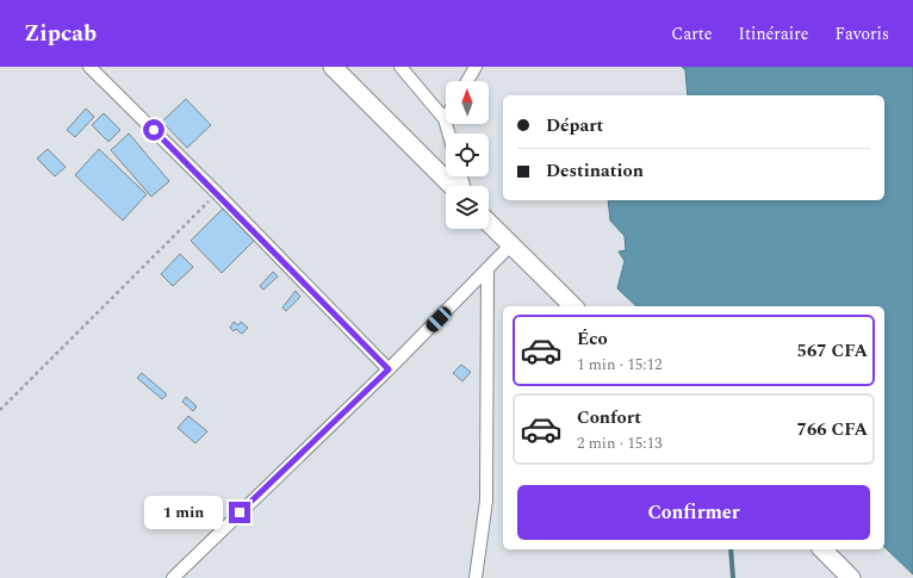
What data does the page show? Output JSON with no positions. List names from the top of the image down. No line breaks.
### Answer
{"north":"top","page":{"header":"Zipcab","nav":["Carte","Itinéraire","Favoris"],"banner":["Départ","Destination"],"list":[{"name":"Éco","note":"1 min · 15:12","value":"567 CFA"},{"name":"Confort","note":"2 min · 15:13","value":"766 CFA"}],"buttons":"Confirmer","bubble":"1 min"}}
